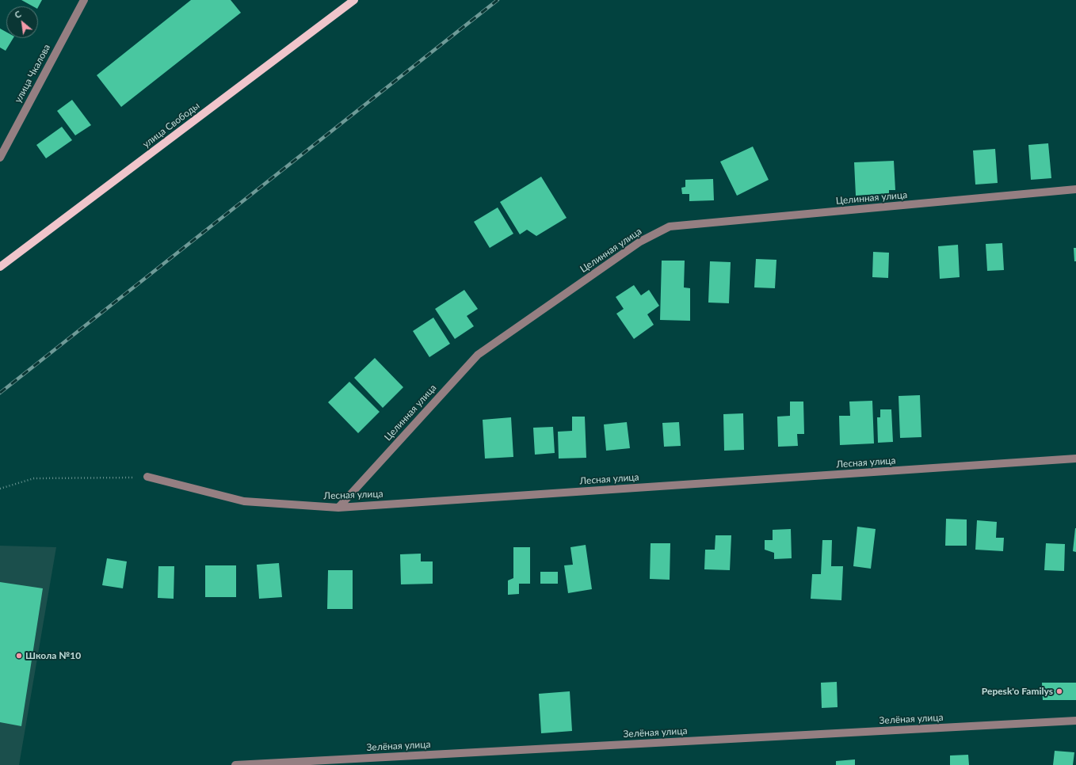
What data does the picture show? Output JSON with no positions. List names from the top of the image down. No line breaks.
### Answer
{"streets":{"main road":["улица Свободы"],"street":["улица Чкалова","Целинная улица","Лесная улица","Зелёная улица"]},"crossings":[["Целинная улица","Лесная улица"]],"places":["Школа №10","Pepesk'o Familys"],"north":"top left"}
